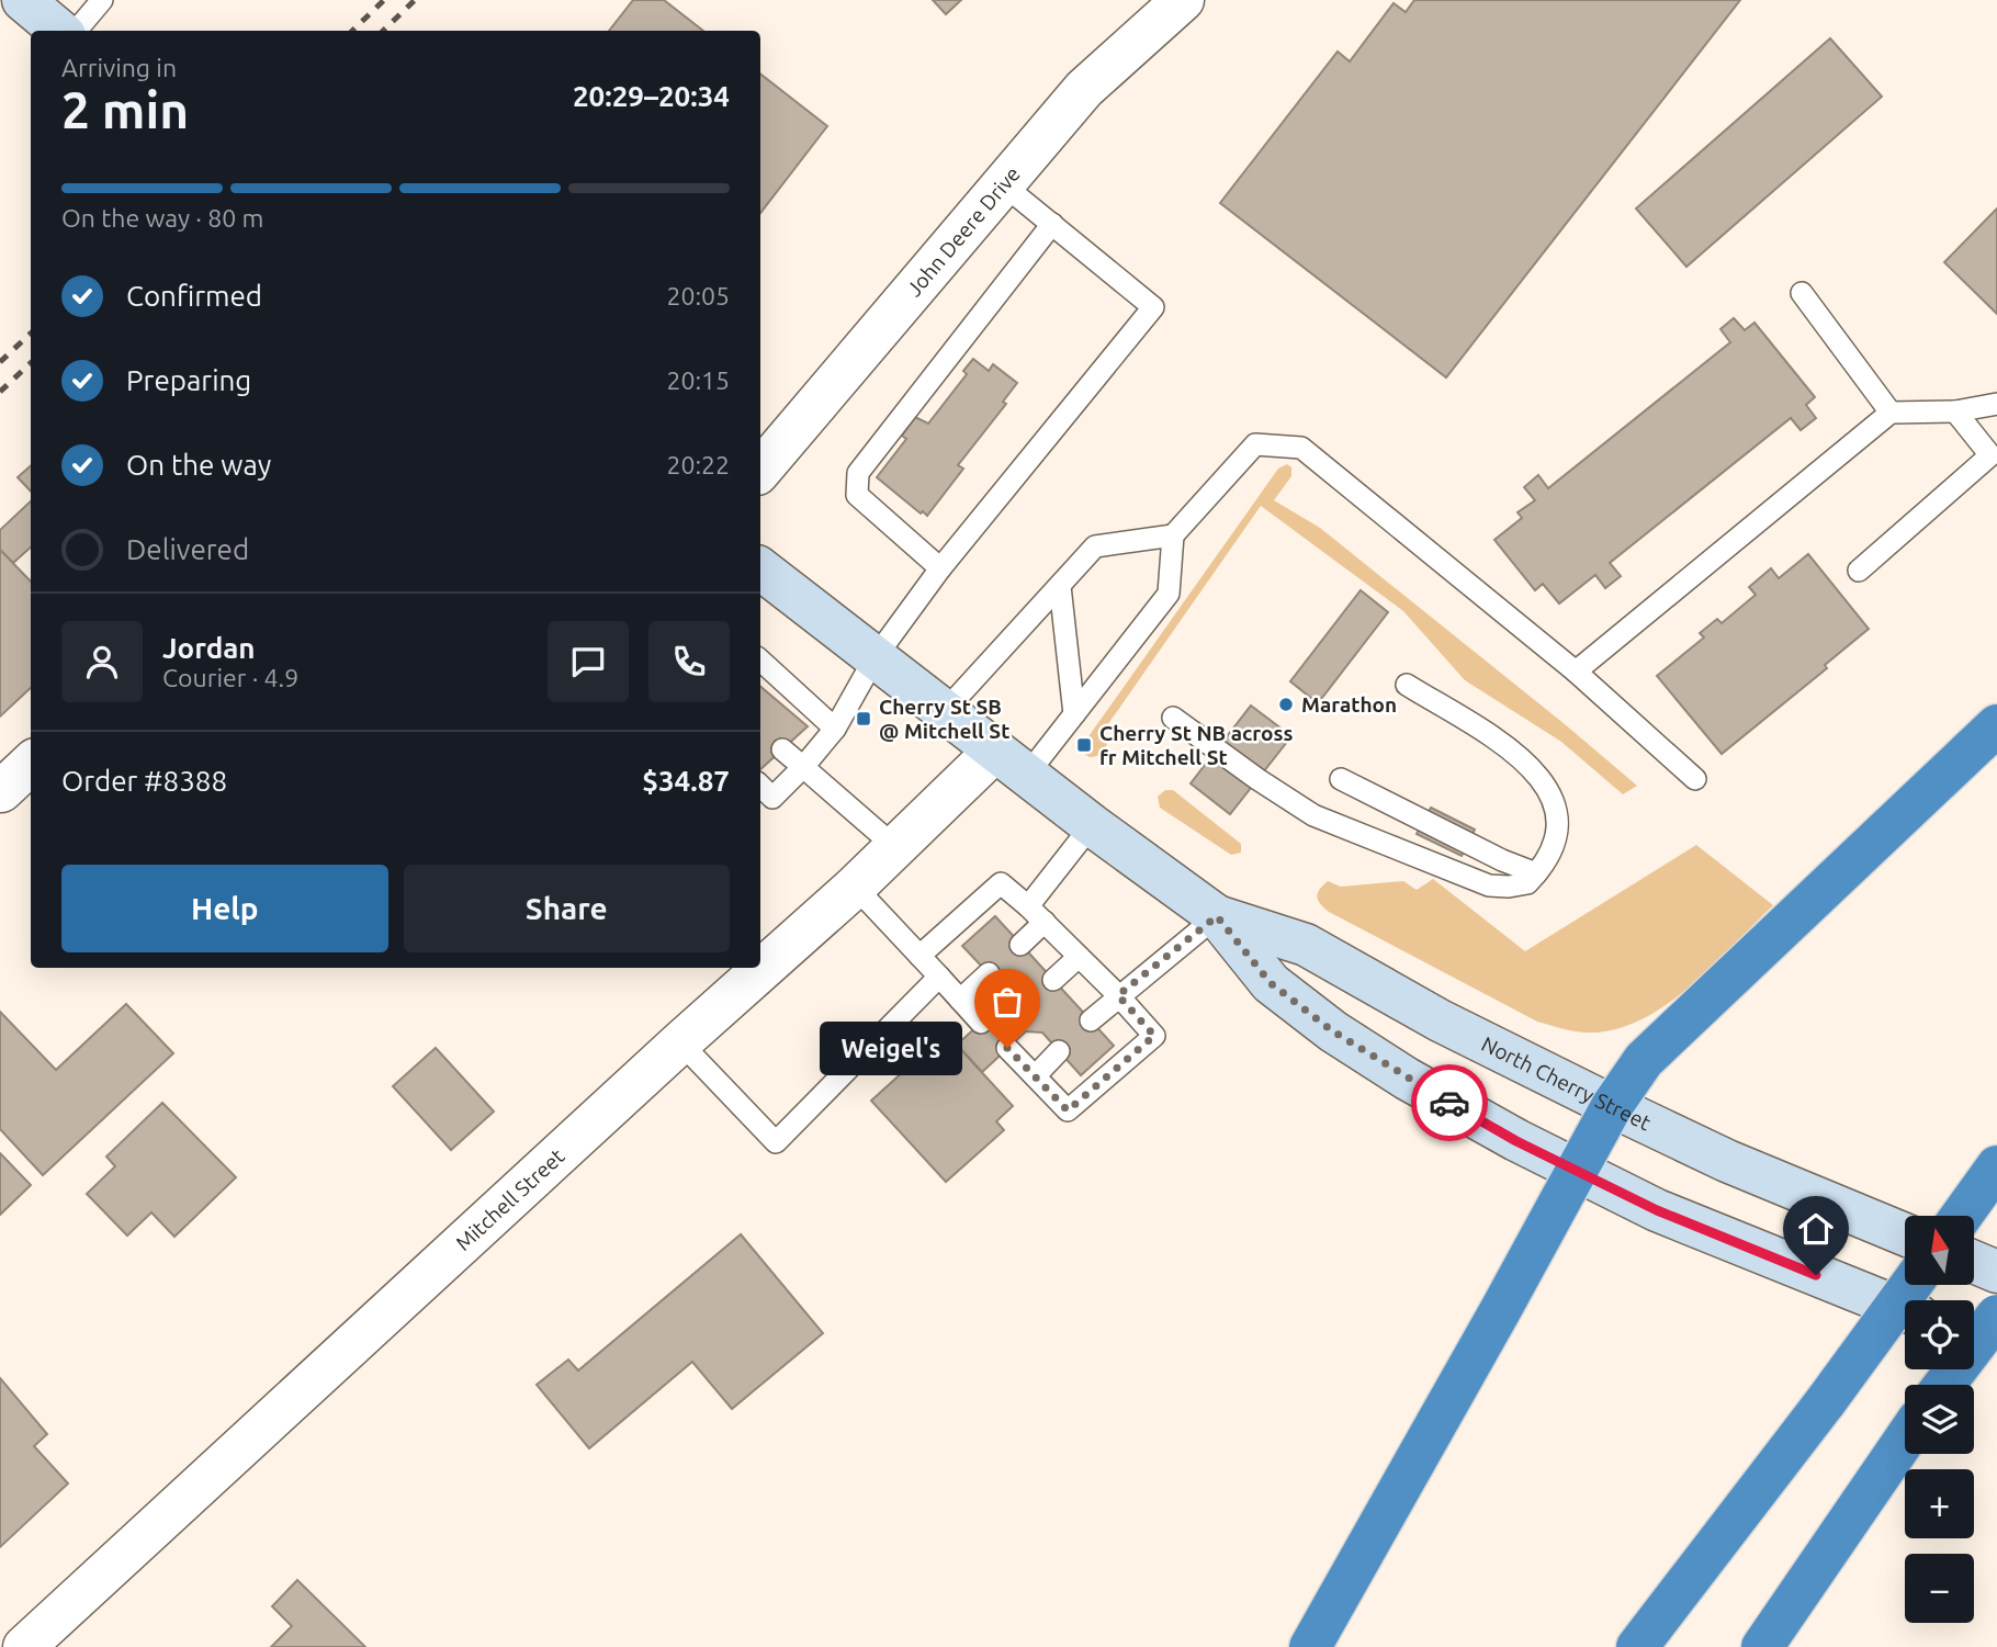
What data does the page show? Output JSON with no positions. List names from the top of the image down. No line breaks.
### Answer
{"streets":{"street":["John Deere Drive","North Cherry Street","Mitchell Street"]},"crossings":[["North Cherry Street","Mitchell Street"]],"places":{"other":["Marathon","Weigel's"],"transit":["Cherry St SB @ Mitchell St","Cherry St NB across fr Mitchell St"]},"north":"top","page":{"heading":["2 min","Arriving in","20:29–20:34"],"panel":["Jordan","Courier · 4.9","Order #8388","$34.87"],"bar":"On the way · 80 m","list":[["Confirmed","20:05"],["Preparing","20:15"],["On the way","20:22"],"Delivered"],"buttons":["Help","Share"],"bubble":"Weigel's","map_buttons":["+","−"]}}
